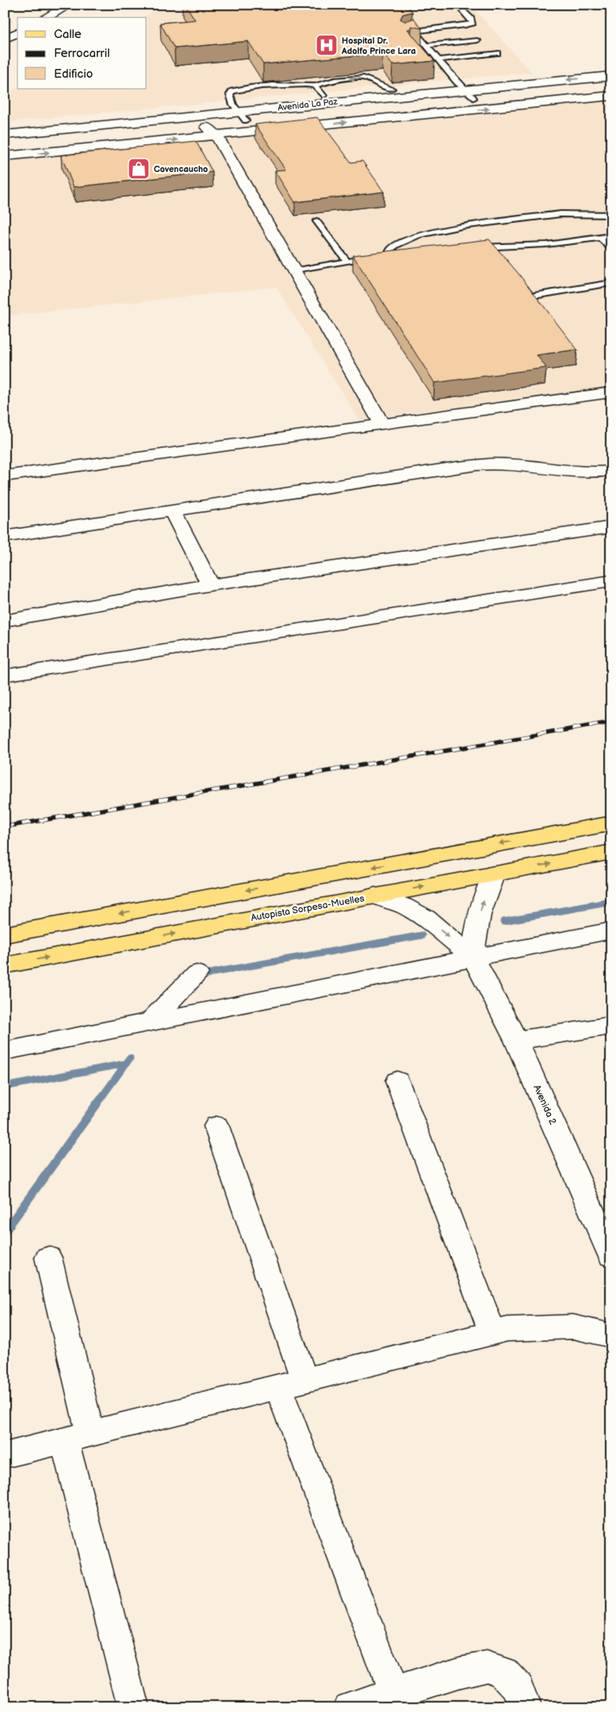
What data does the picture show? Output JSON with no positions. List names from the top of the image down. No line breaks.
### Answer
{"streets":{"main road":["Autopista Sorpesa-Muelles"],"street":["Avenida La Paz","Avenida 2"]},"places":{"hospital":["Hospital Dr. Adolfo Prince Lara"],"shop":["Covencaucho"]},"legend":["Calle","Ferrocarril","Edificio"]}
